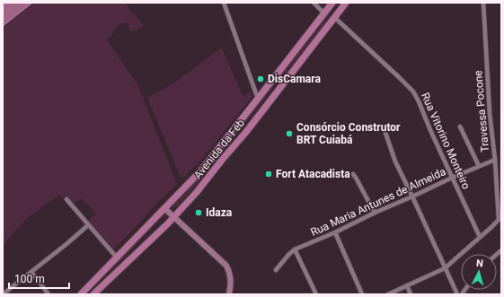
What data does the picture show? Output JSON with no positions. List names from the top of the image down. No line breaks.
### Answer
{"streets":{"main road":["Avenida da Feb"],"street":["Travessa Pocone","Rua Vitorino Monteiro","Rua Maria Antunes de Almeida"]},"crossings":[["Travessa Pocone","Rua Maria Antunes de Almeida"],["Rua Vitorino Monteiro","Avenida da Feb"],["Rua Vitorino Monteiro","Rua Maria Antunes de Almeida"]],"places":["DisCamara","Consórcio Construtor BRT Cuiabá","Fort Atacadista","Idaza"],"scale_bar":"100 m","north":"top"}
